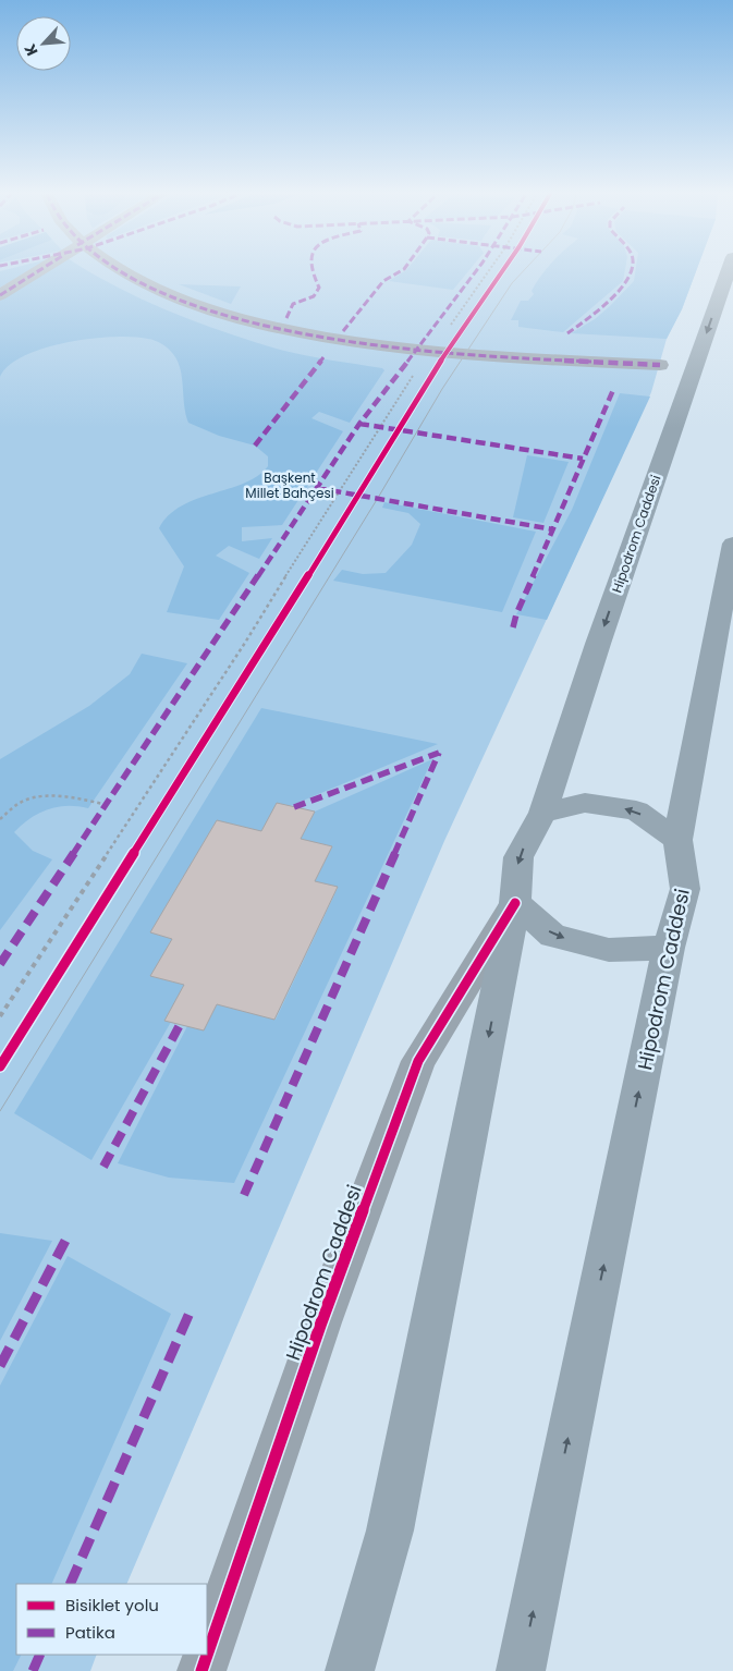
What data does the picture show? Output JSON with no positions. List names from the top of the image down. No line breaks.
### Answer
{"streets":{"main road":["Hipodrom Caddesi"]},"parks":["Başkent Millet Bahçesi"],"legend":["Bisiklet yolu","Patika"],"north":"bottom left"}
